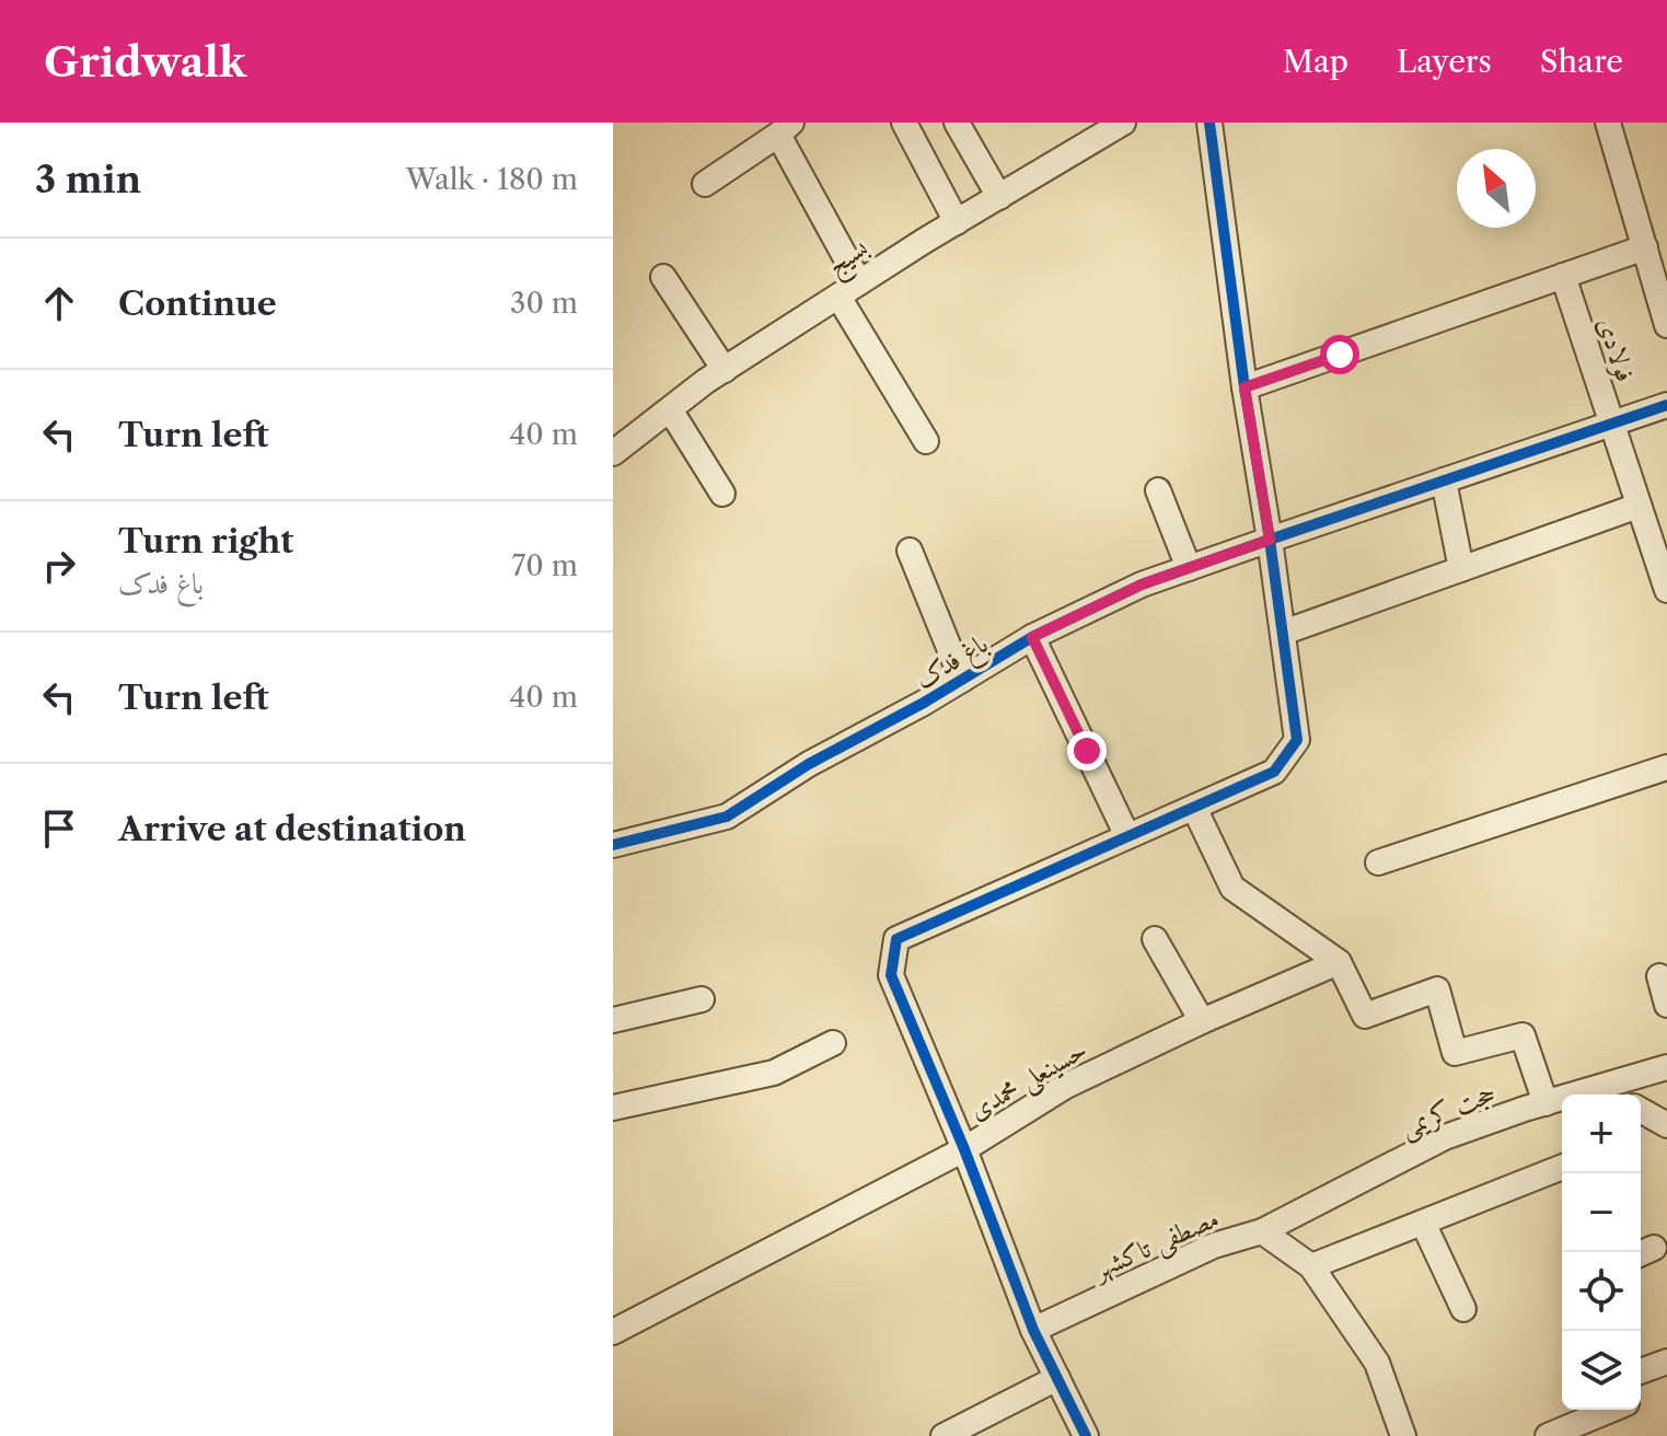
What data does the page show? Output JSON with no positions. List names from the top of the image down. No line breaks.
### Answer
{"streets":{"street":["بسیج","فولادی","باغ فدک","حسینعلی محمدی","حجت کریمی","مصطفی تاکشهر"]},"crossings":[["فولادی","باغ فدک"],["حجت کریمی","مصطفی تاکشهر"]],"north":"top left","page":{"header":"Gridwalk","nav":["Map","Layers","Share"],"heading":["3 min","Walk · 180 m"],"list":[["Continue","30 m"],["Turn left","40 m"],["Turn right","باغ فدک","70 m"],["Turn left","40 m"],"Arrive at destination"],"map_buttons":["+","−"]}}
